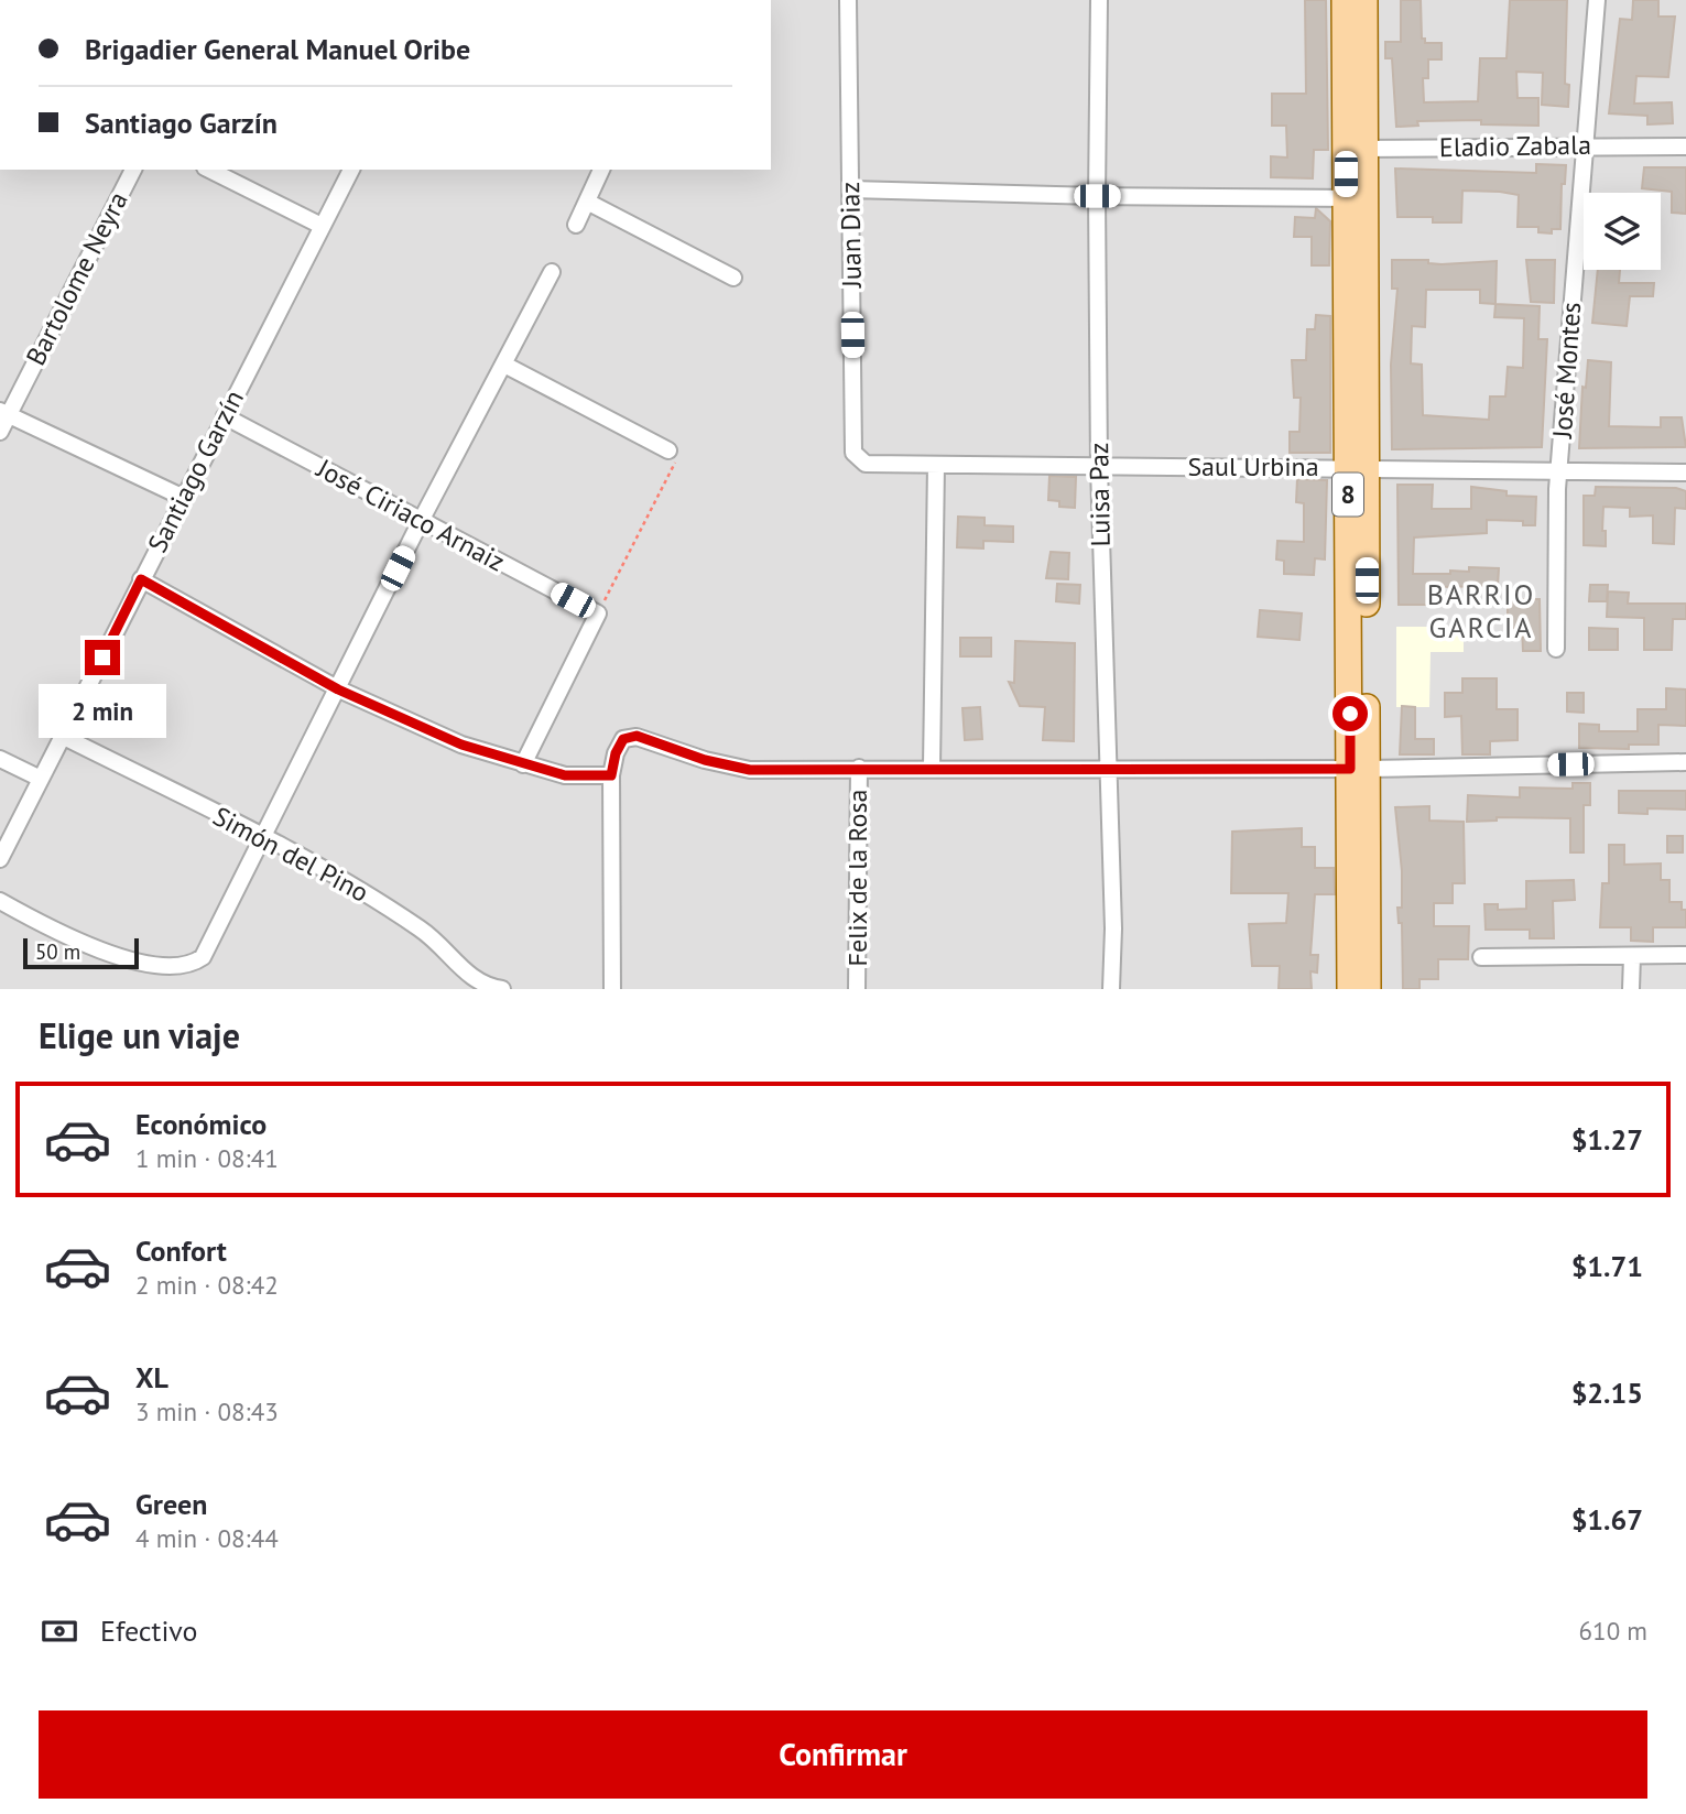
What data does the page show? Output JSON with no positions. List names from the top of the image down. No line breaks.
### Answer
{"streets":{"main road":["8"],"street":["Eladio Zabala","Juan Diaz","Bartolome Neyra","José Montes","Saul Urbina","Santiago Garzín","Luisa Paz","José Ciriaco Arnaiz","Simón del Pino","Felix de la Rosa"]},"crossings":[["Eladio Zabala","José Montes"],["Eladio Zabala","8"],["Juan Diaz","Saul Urbina"],["José Montes","Saul Urbina"],["Saul Urbina","Luisa Paz"],["Saul Urbina","8"],["Santiago Garzín","José Ciriaco Arnaiz"],["Santiago Garzín","Simón del Pino"]],"districts":["BARRIO GARCIA"],"scale_bar":"50 m","page":{"banner":["Brigadier General Manuel Oribe","Santiago Garzín"],"bubble":"2 min","scale":"50 m","heading":"Elige un viaje","list":[{"name":"Económico","note":"1 min · 08:41","value":"$1.27"},{"name":"Confort","note":"2 min · 08:42","value":"$1.71"},{"name":"XL","note":"3 min · 08:43","value":"$2.15"},{"name":"Green","note":"4 min · 08:44","value":"$1.67"}],"pay":["Efectivo","610 m"],"buttons":"Confirmar"}}
